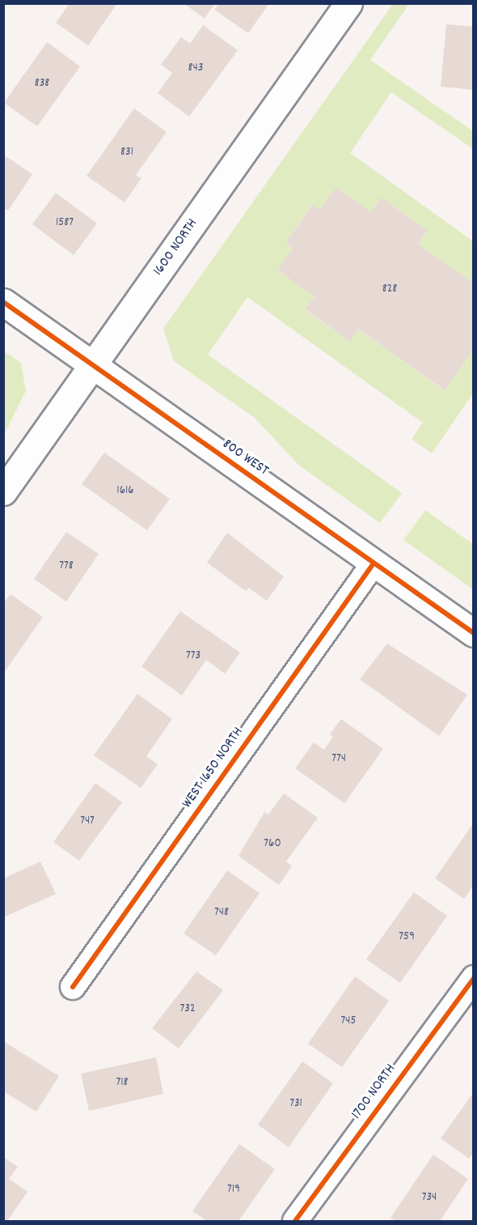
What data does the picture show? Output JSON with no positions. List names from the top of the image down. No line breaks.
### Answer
{"streets":{"main road":["1600 NORTH","800 WEST"],"street":["WEST 1650 NORTH","1700 NORTH"]},"crossings":[["1600 NORTH","800 WEST"],["800 WEST","WEST 1650 NORTH"]],"house_numbers":["843","838","831","1587","828","1616","778","773","774","747","760","748","759","732","745","718","731","719","734"]}
